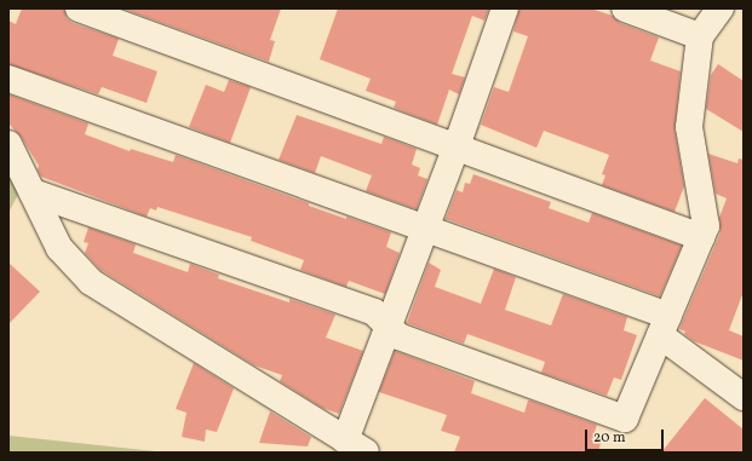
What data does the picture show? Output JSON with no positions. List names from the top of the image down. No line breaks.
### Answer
{"scale_bar":"20 m"}
